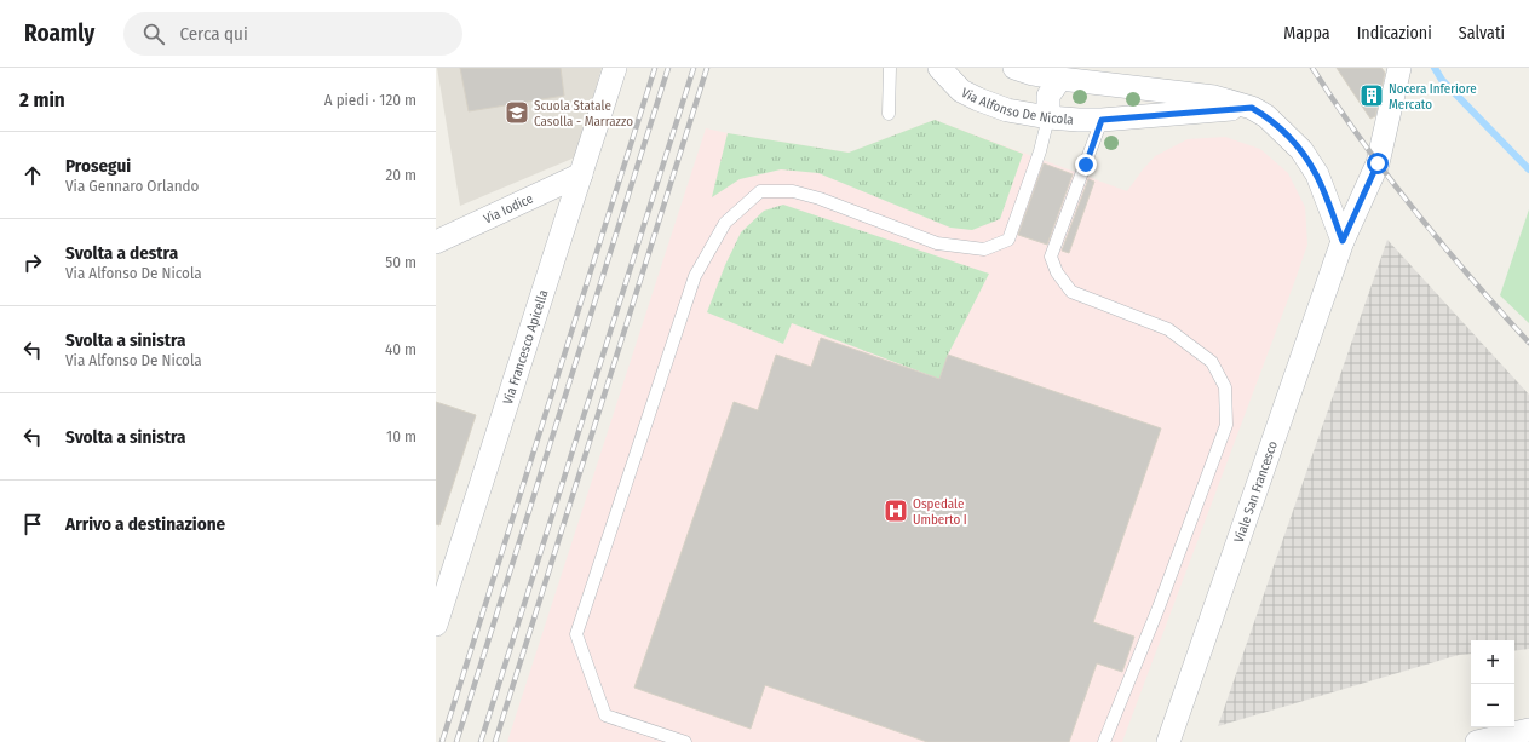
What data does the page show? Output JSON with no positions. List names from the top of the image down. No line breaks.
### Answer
{"streets":{"street":["Via Alfonso De Nicola","Via Iodice","Via Francesco Apicella","Viale San Francesco"]},"crossings":[["Via Iodice","Via Francesco Apicella"]],"places":{"building":["Nocera Inferiore Mercato"],"school or university":["Scuola Statale Casolla - Marrazzo"],"hospital":["Ospedale Umberto I"]},"page":{"header":"Roamly","search":"Cerca qui","nav":["Mappa","Indicazioni","Salvati"],"heading":["2 min","A piedi · 120 m"],"list":[["Prosegui","Via Gennaro Orlando","20 m"],["Svolta a destra","Via Alfonso De Nicola","50 m"],["Svolta a sinistra","Via Alfonso De Nicola","40 m"],["Svolta a sinistra","10 m"],"Arrivo a destinazione"],"map_buttons":["+","−"]}}
